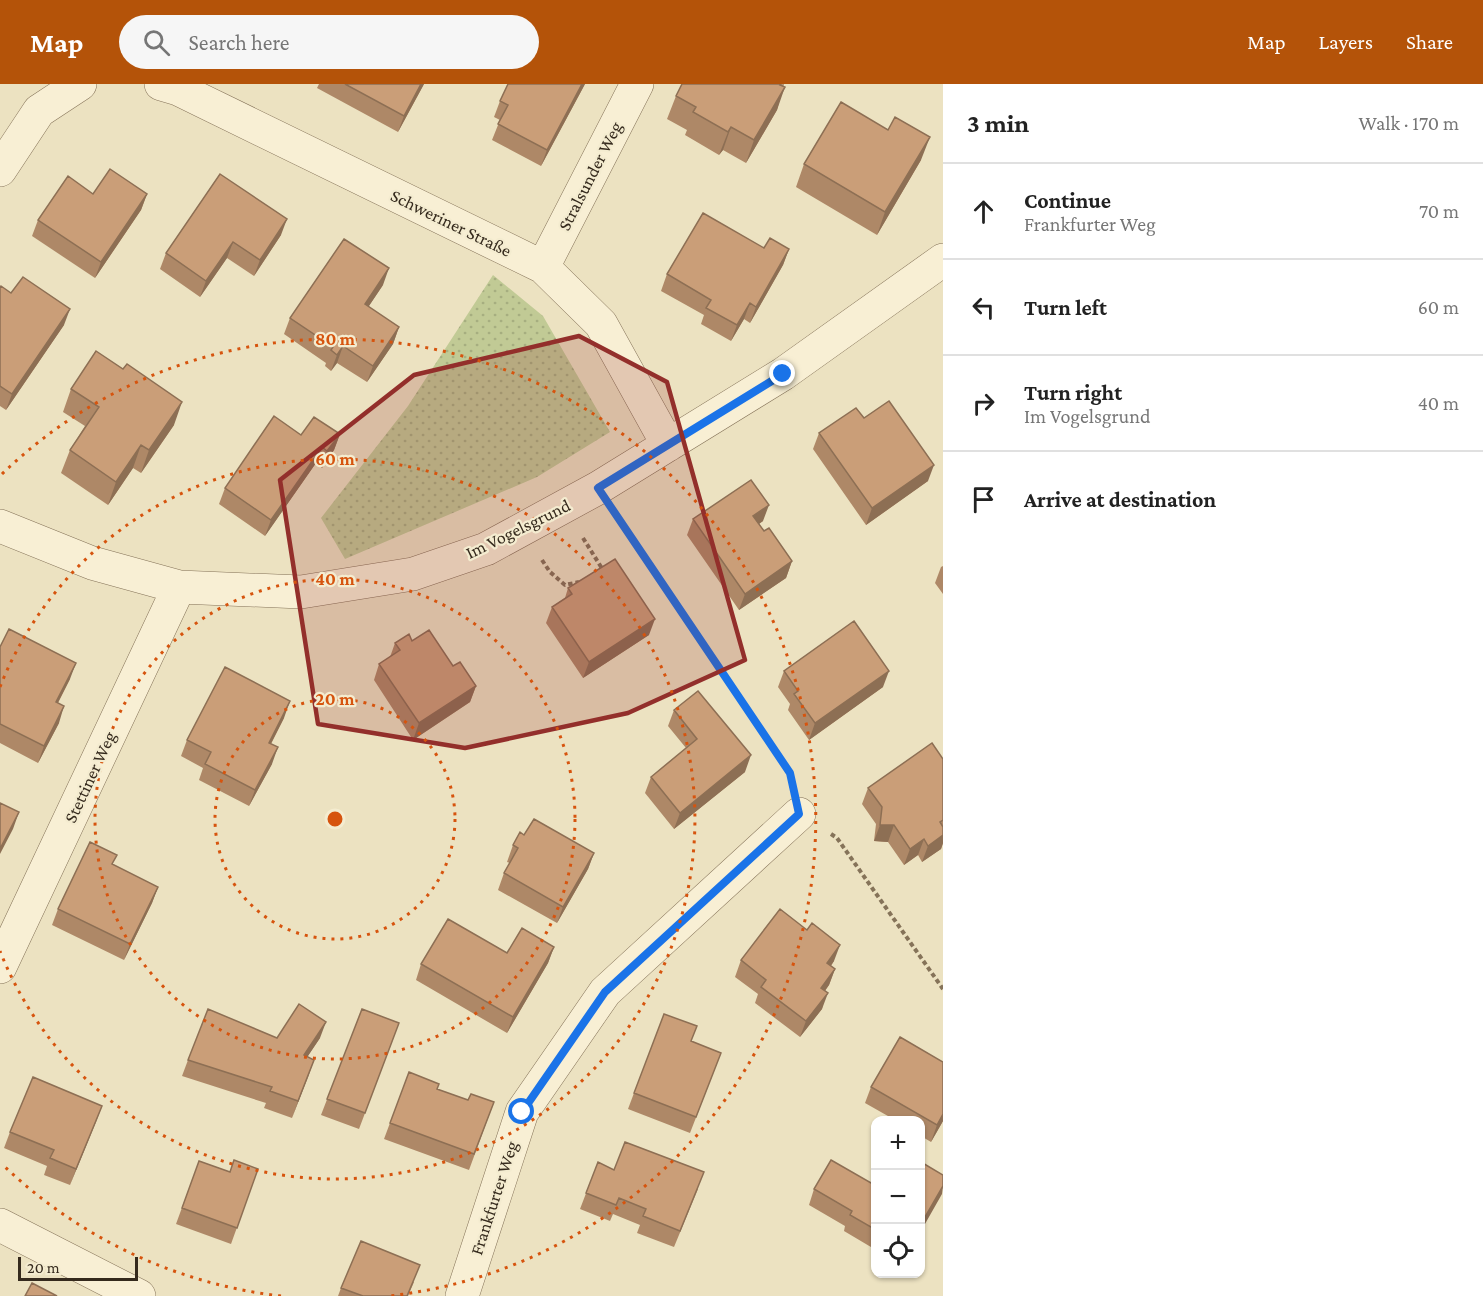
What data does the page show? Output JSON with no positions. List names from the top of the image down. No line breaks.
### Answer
{"streets":{"street":["Stralsunder Weg","Schweriner Straße","Im Vogelsgrund","Stettiner Weg","Frankfurter Weg"]},"crossings":[["Stralsunder Weg","Schweriner Straße"],["Schweriner Straße","Im Vogelsgrund"],["Im Vogelsgrund","Stettiner Weg"]],"scale_bar":"20 m","page":{"header":"Map","search":"Search here","nav":["Map","Layers","Share"],"heading":["3 min","Walk · 170 m"],"list":[["Continue","Frankfurter Weg","70 m"],["Turn left","60 m"],["Turn right","Im Vogelsgrund","40 m"],"Arrive at destination"],"map_buttons":["+","−"],"scale":"20 m"},"rings":["80 m","60 m","40 m","20 m"]}
